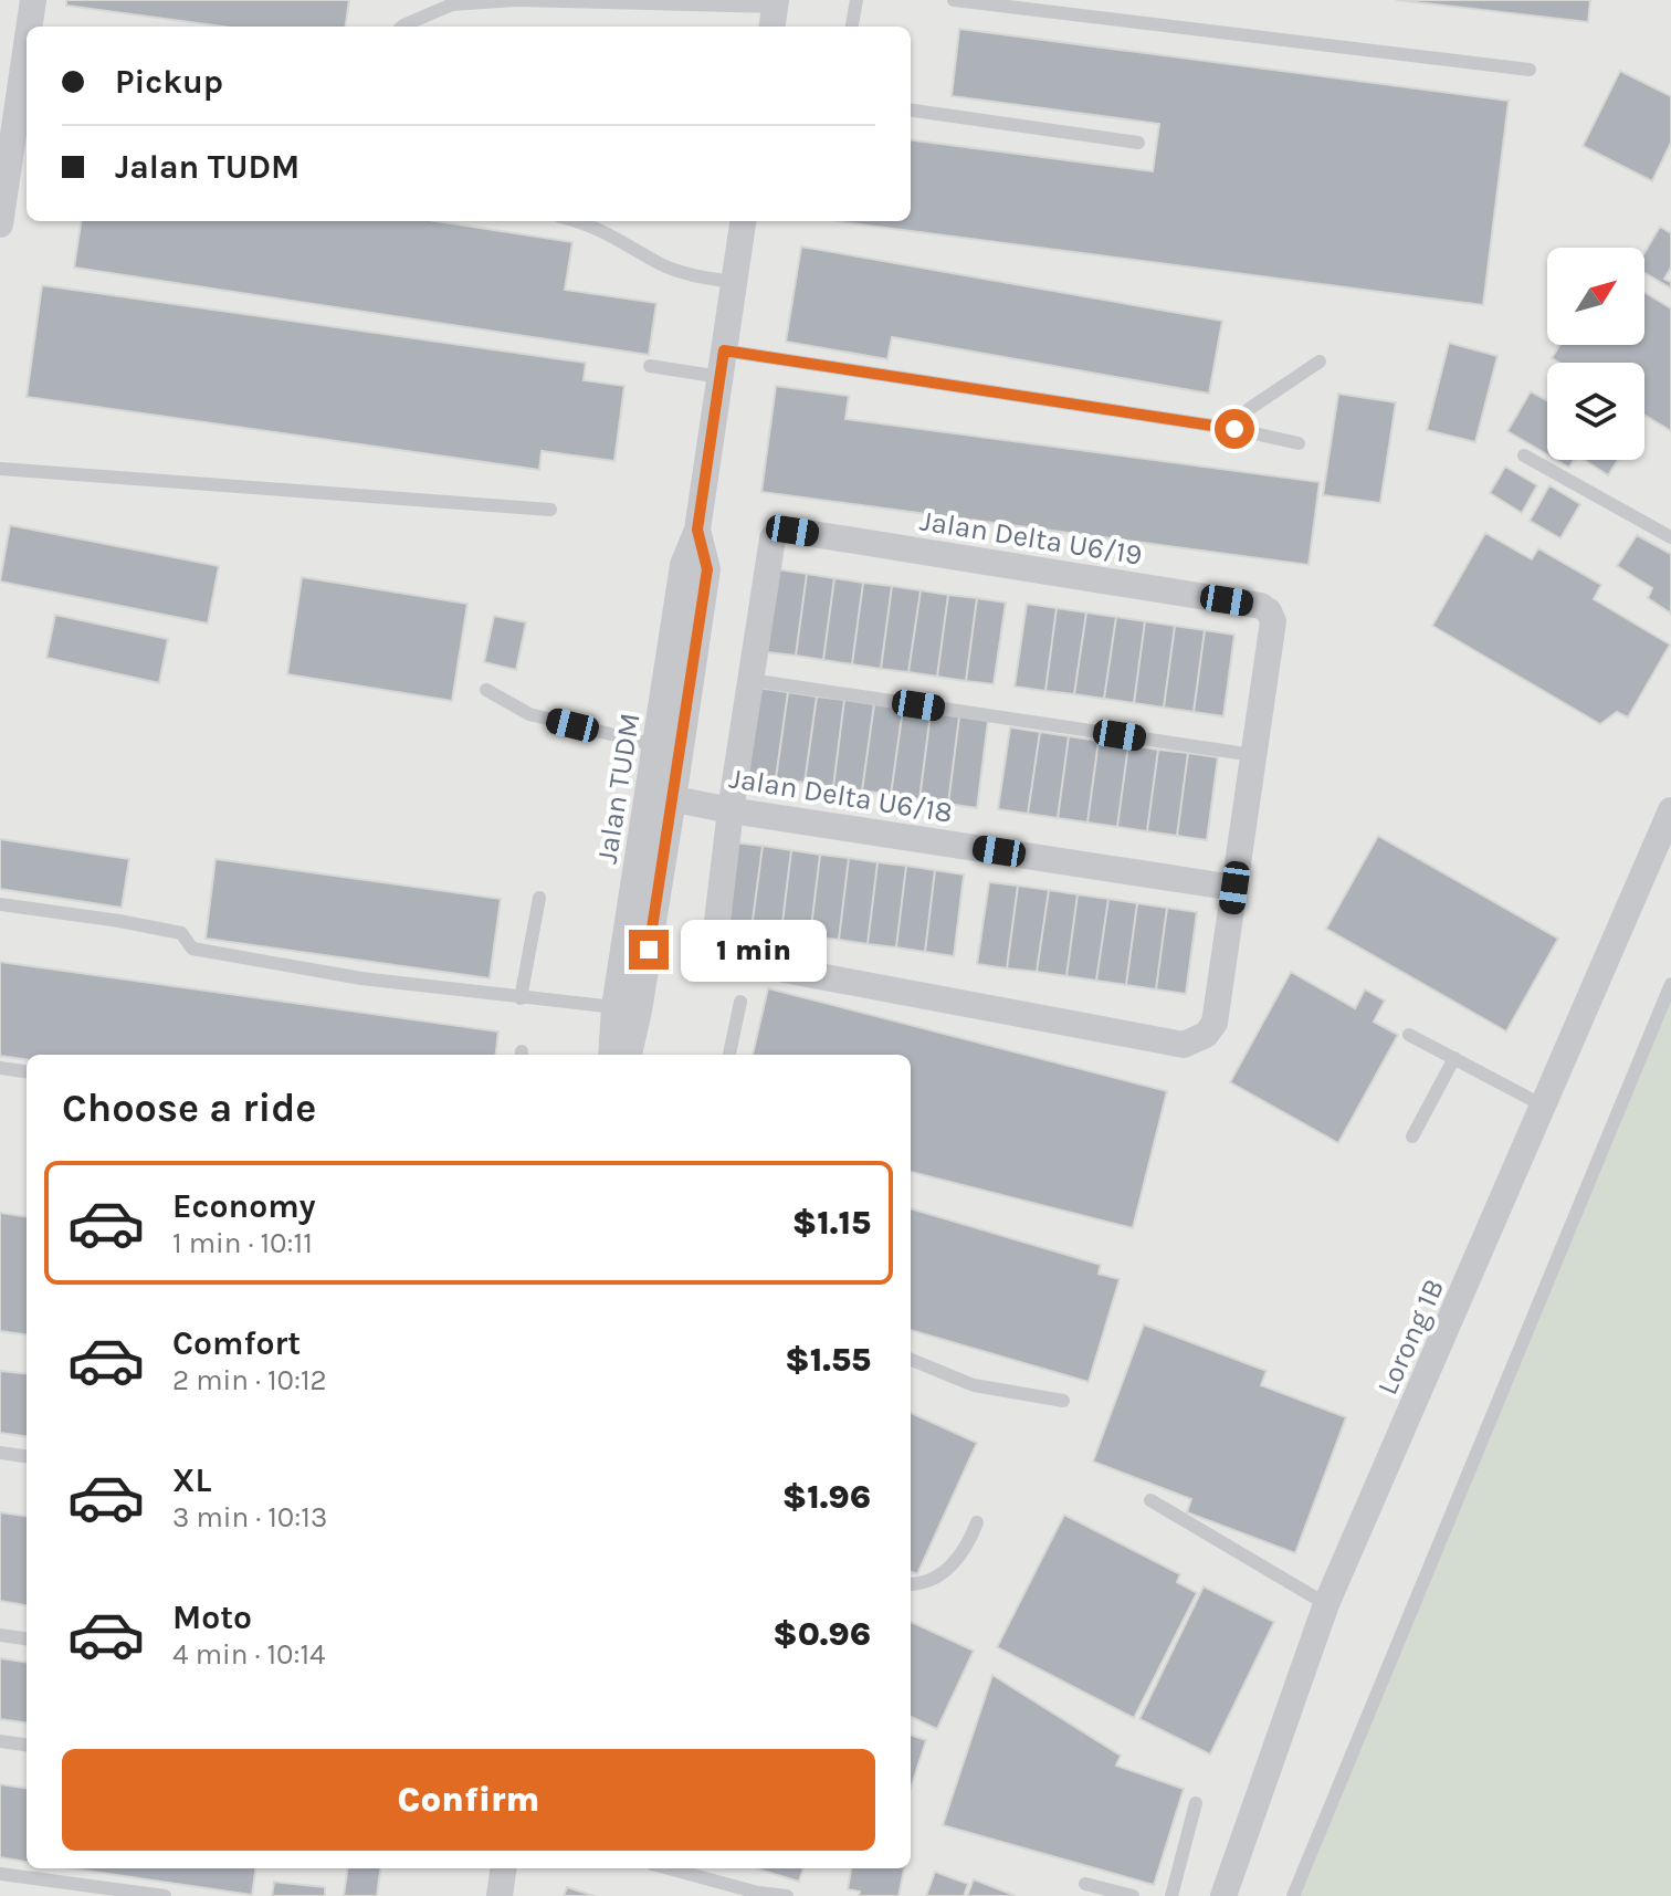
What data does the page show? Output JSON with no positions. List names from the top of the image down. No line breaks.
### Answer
{"streets":{"street":["Jalan Delta U6/19","Jalan TUDM","Jalan Delta U6/18","Lorong 1B"]},"crossings":[["Jalan TUDM","Jalan Delta U6/18"]],"north":"top right","page":{"banner":["Pickup","Jalan TUDM"],"bubble":"1 min","heading":"Choose a ride","list":[{"name":"Economy","note":"1 min · 10:11","value":"$1.15"},{"name":"Comfort","note":"2 min · 10:12","value":"$1.55"},{"name":"XL","note":"3 min · 10:13","value":"$1.96"},{"name":"Moto","note":"4 min · 10:14","value":"$0.96"}],"buttons":"Confirm"}}
